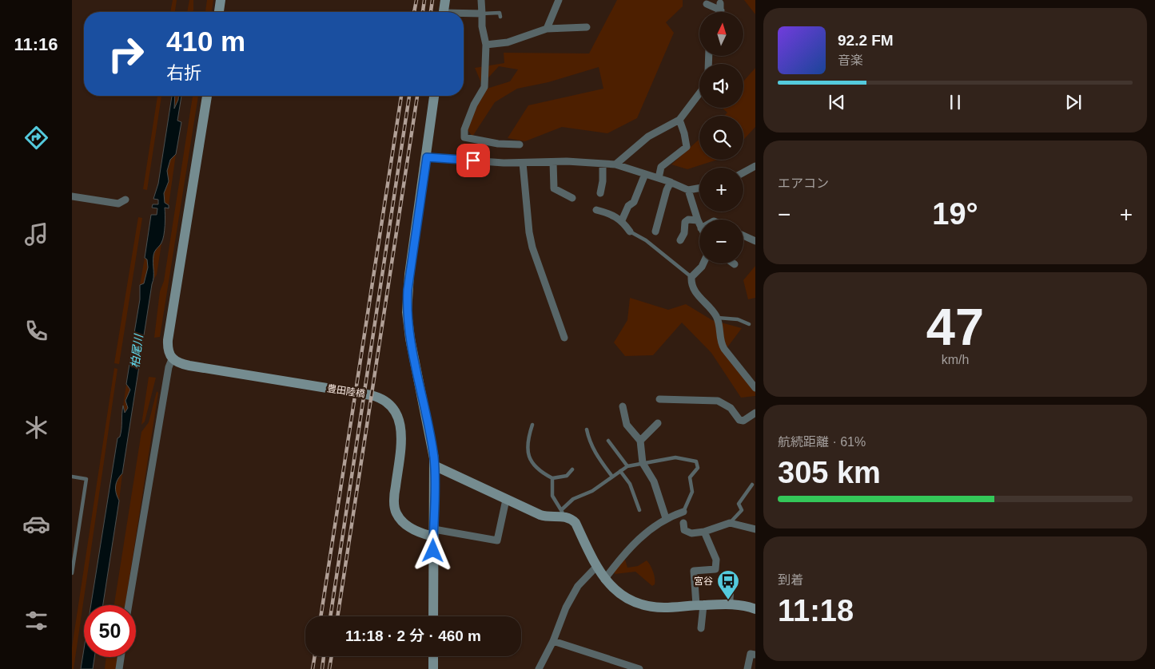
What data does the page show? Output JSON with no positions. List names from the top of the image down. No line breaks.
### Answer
{"streets":{"street":["豊田陸橋"]},"water":["柏尾川"],"places":{"bus stop":["宮谷"]},"north":"top","page":{"tabs":"11:16","map_buttons":["+","−"],"turn":["410 m","右折"],"song":["92.2 FM","音楽"],"tile":["エアコン",["47","km/h"],["航続距離 · 61%","305 km"],["到着","11:18"]],"heat":["−","19°","+"],"limit":"50","trip":"11:18 · 2 分 · 460 m"}}
